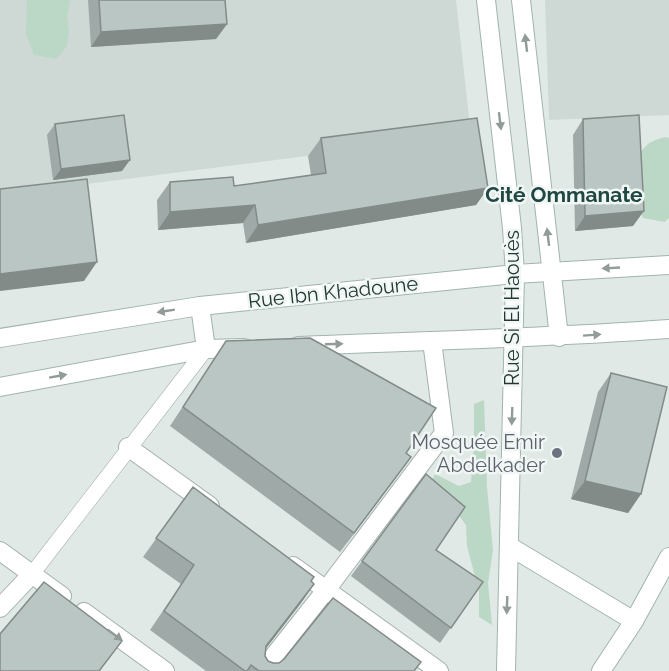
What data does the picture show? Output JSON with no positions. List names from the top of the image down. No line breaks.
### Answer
{"streets":{"street":["Rue Ibn Khadoune","Rue Si El Haouès"]},"crossings":[["Rue Ibn Khadoune","Rue Si El Haouès"]],"districts":["Cité Ommanate"],"places":["Mosquée Emir Abdelkader"]}
